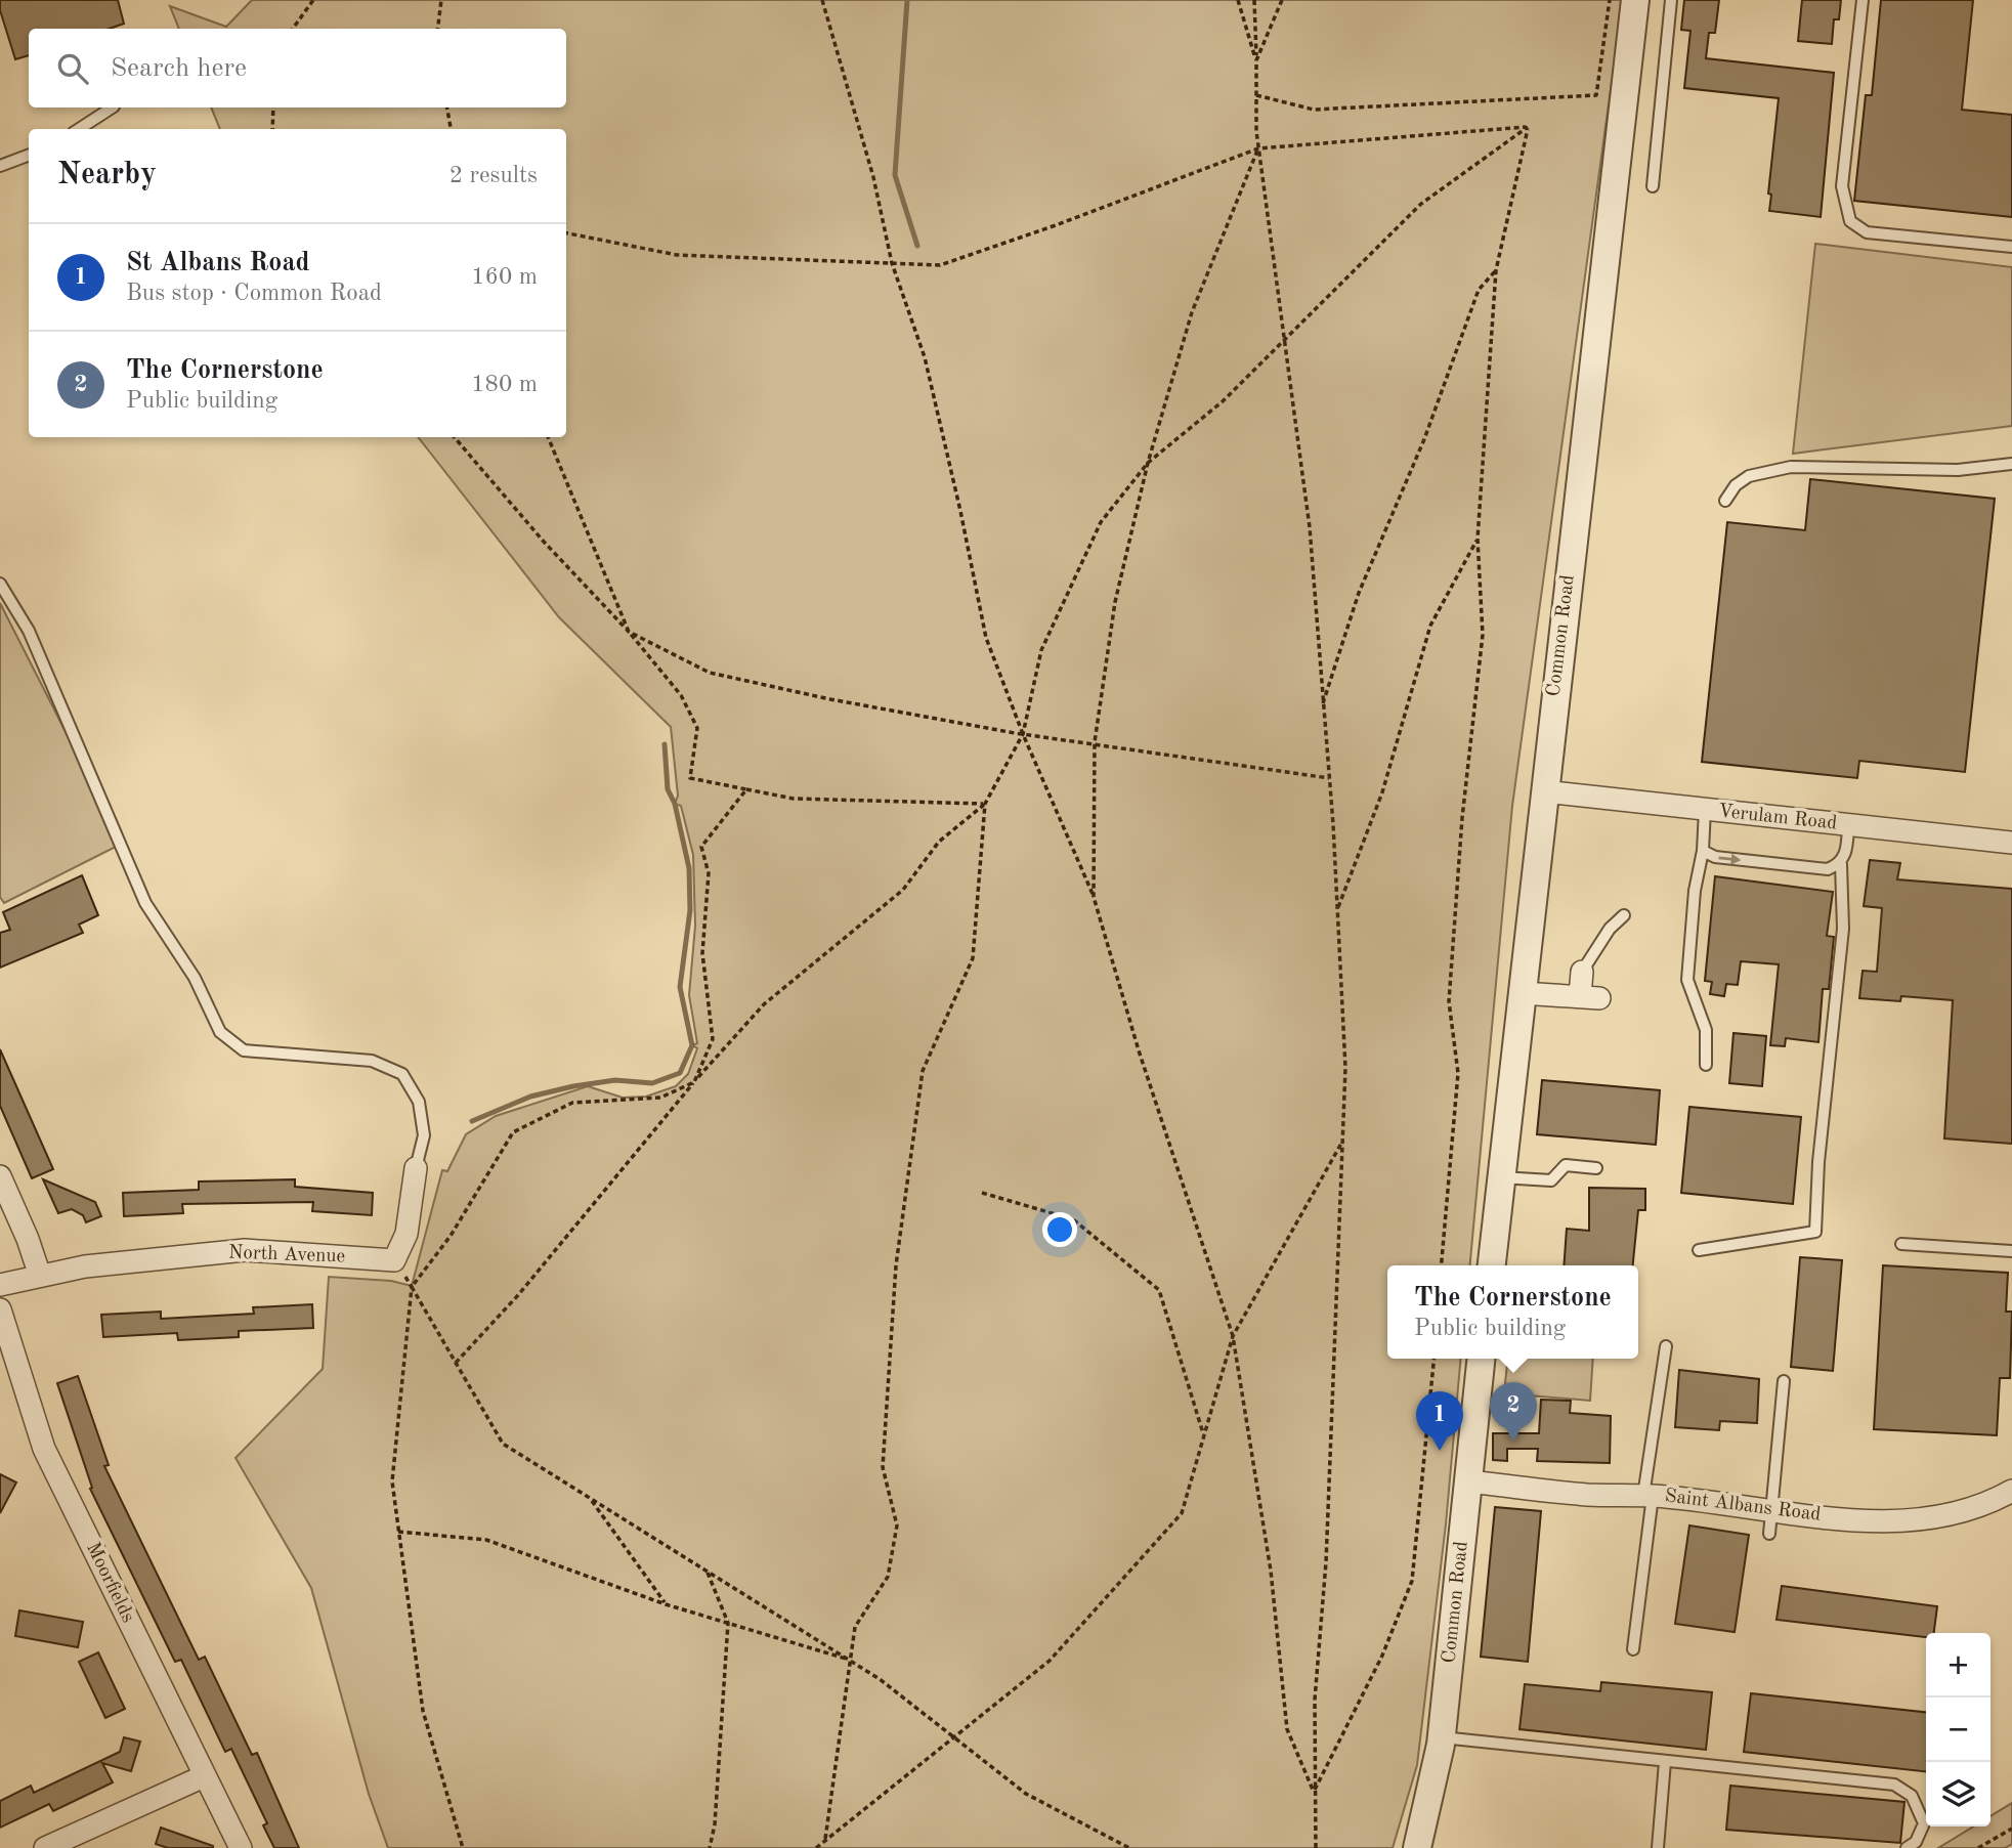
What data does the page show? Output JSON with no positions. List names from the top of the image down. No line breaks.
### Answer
{"streets":{"street":["Common Road","Verulam Road","North Avenue","Saint Albans Road","Moorfields"]},"crossings":[["Common Road","Verulam Road"],["Common Road","Saint Albans Road"]],"page":{"search":"Search here","heading":["Nearby","2 results"],"list":[{"mark":"1","name":"St Albans Road","note":"Bus stop · Common Road","value":"160 m"},{"mark":"2","name":"The Cornerstone","note":"Public building","value":"180 m"}],"popup":["The Cornerstone","Public building"],"pins":["2","1"],"map_buttons":["+","−"]}}
